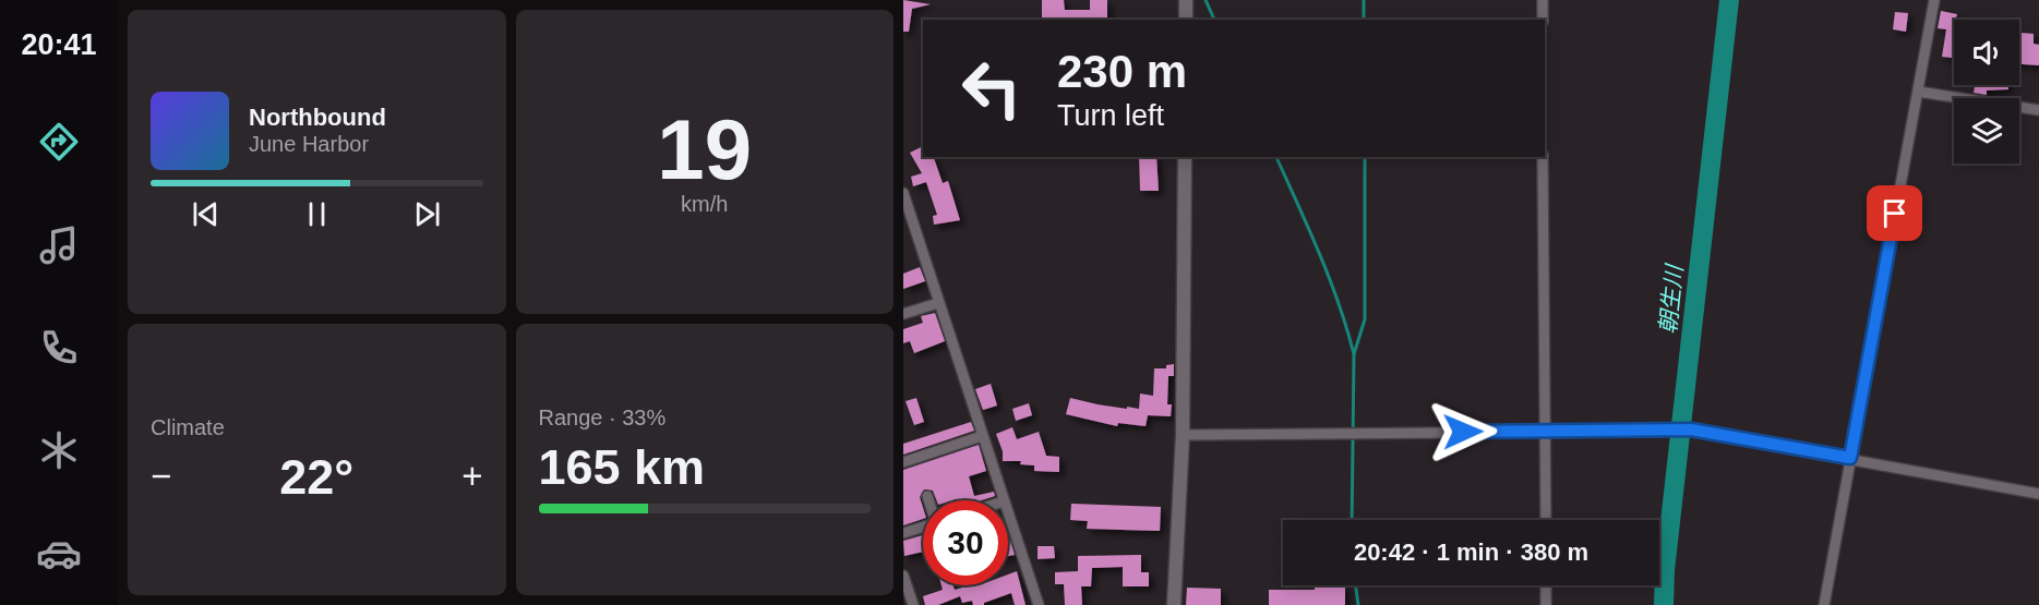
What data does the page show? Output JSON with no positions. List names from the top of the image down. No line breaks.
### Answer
{"water":["朝生川"],"page":{"tabs":"20:41","tile":[["19","km/h"],"Climate",["Range · 33%","165 km"]],"turn":["230 m","Turn left"],"song":["Northbound","June Harbor"],"heat":["−","22°","+"],"limit":"30","trip":"20:42 · 1 min · 380 m"}}
